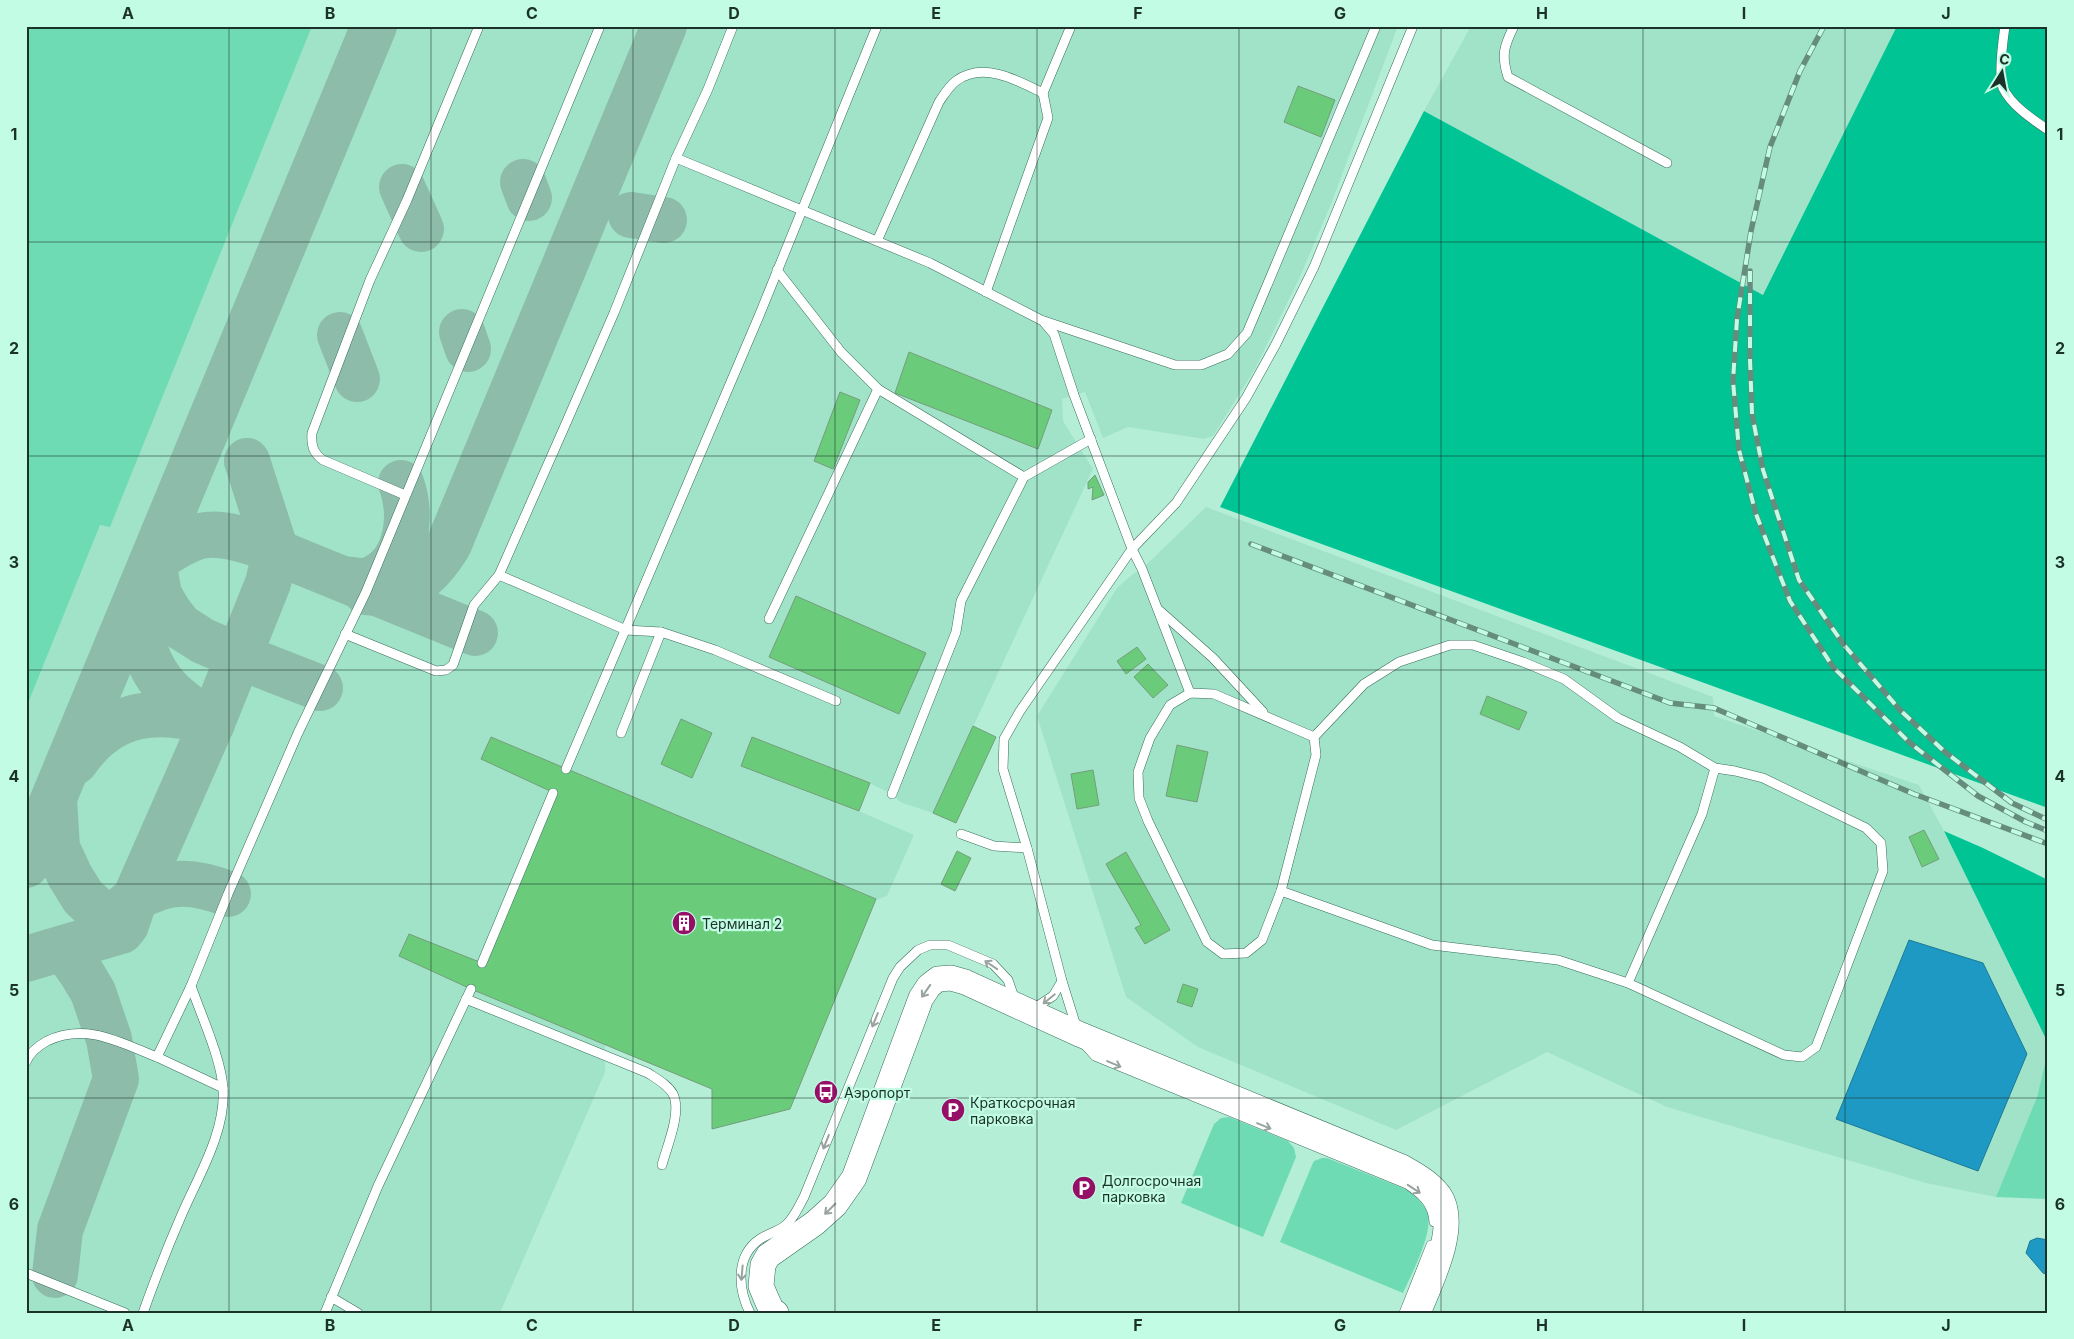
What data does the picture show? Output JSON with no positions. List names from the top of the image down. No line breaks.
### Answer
{"places":{"building":["Терминал 2"],"bus stop":["Аэропорт"],"parking":["Краткосрочная парковка","Долгосрочная парковка"]},"north":"top","grid":{"columns":["A","B","C","D","E","F","G","H","I","J"],"rows":["1","2","3","4","5","6"]}}
